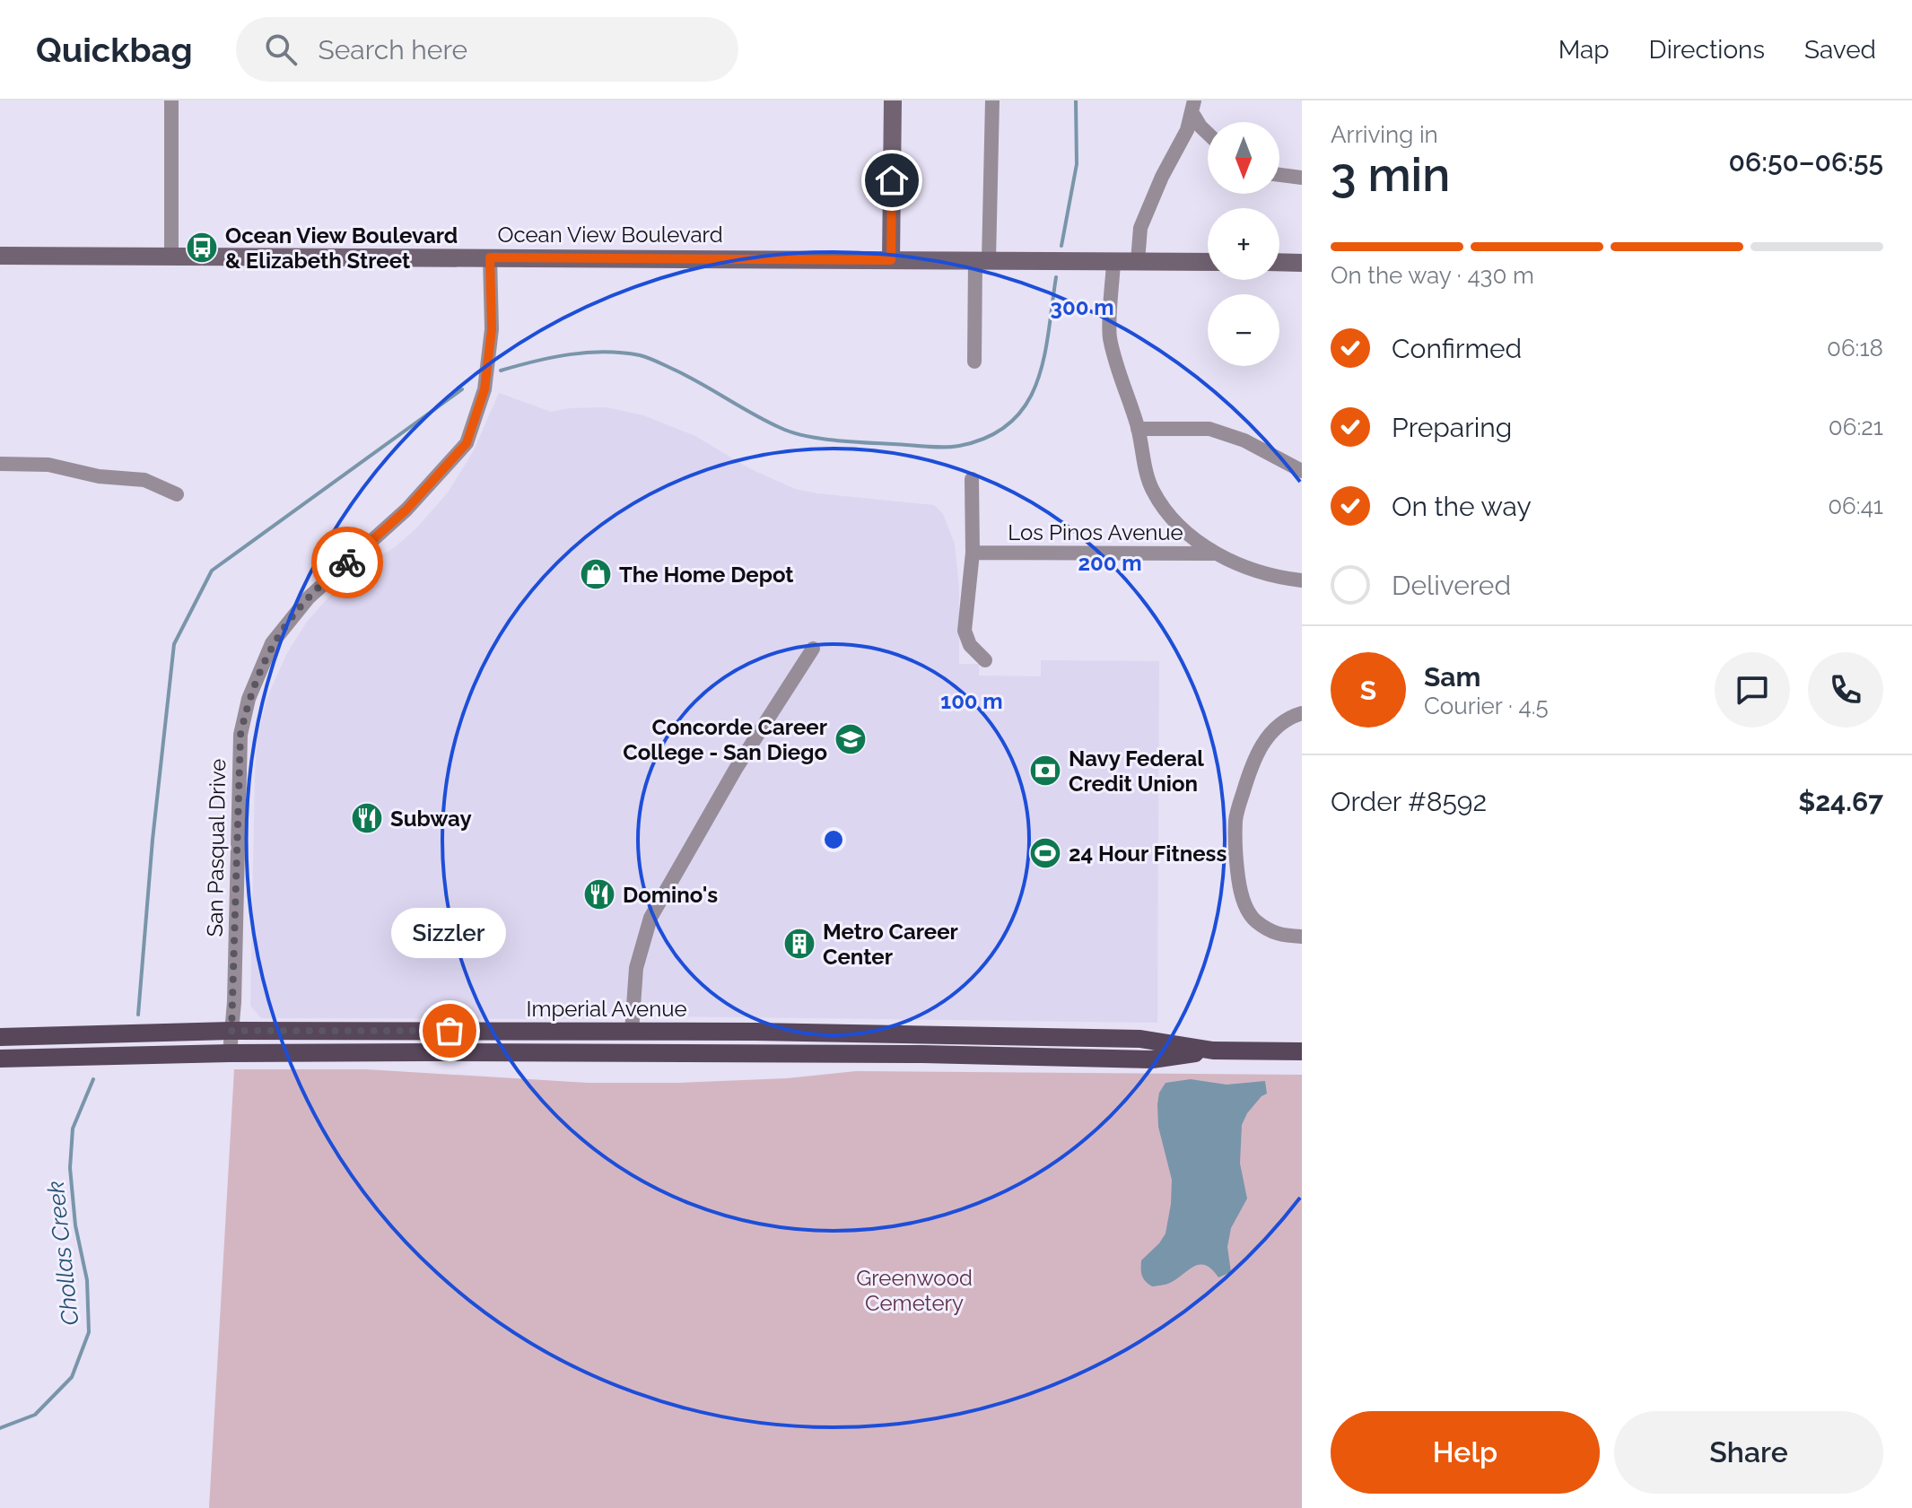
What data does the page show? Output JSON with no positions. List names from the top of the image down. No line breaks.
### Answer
{"streets":{"main road":["Ocean View Boulevard","Imperial Avenue"],"street":["Los Pinos Avenue","San Pasqual Drive"]},"crossings":[["Ocean View Boulevard","San Pasqual Drive"],["San Pasqual Drive","Imperial Avenue"]],"water":["Chollas Creek"],"parks":["Greenwood Cemetery"],"places":{"bus stop":["Ocean View Boulevard & Elizabeth Street"],"shop":["The Home Depot"],"school or university":["Concorde Career College - San Diego"],"bank":["Navy Federal Credit Union"],"restaurant":["Subway","Domino's"],"sports":["24 Hour Fitness"],"building":["Metro Career Center"],"other":["Sizzler"]},"north":"bottom","page":{"header":"Quickbag","search":"Search here","nav":["Map","Directions","Saved"],"heading":["3 min","Arriving in","06:50–06:55"],"panel":["Sam","Courier · 4.5","Order #8592","$24.67"],"map_buttons":["+","−"],"bar":"On the way · 430 m","list":[["Confirmed","06:18"],["Preparing","06:21"],["On the way","06:41"],"Delivered"],"round":"S","bubble":"Sizzler","buttons":["Help","Share"]},"rings":["300 m","200 m","100 m"]}
